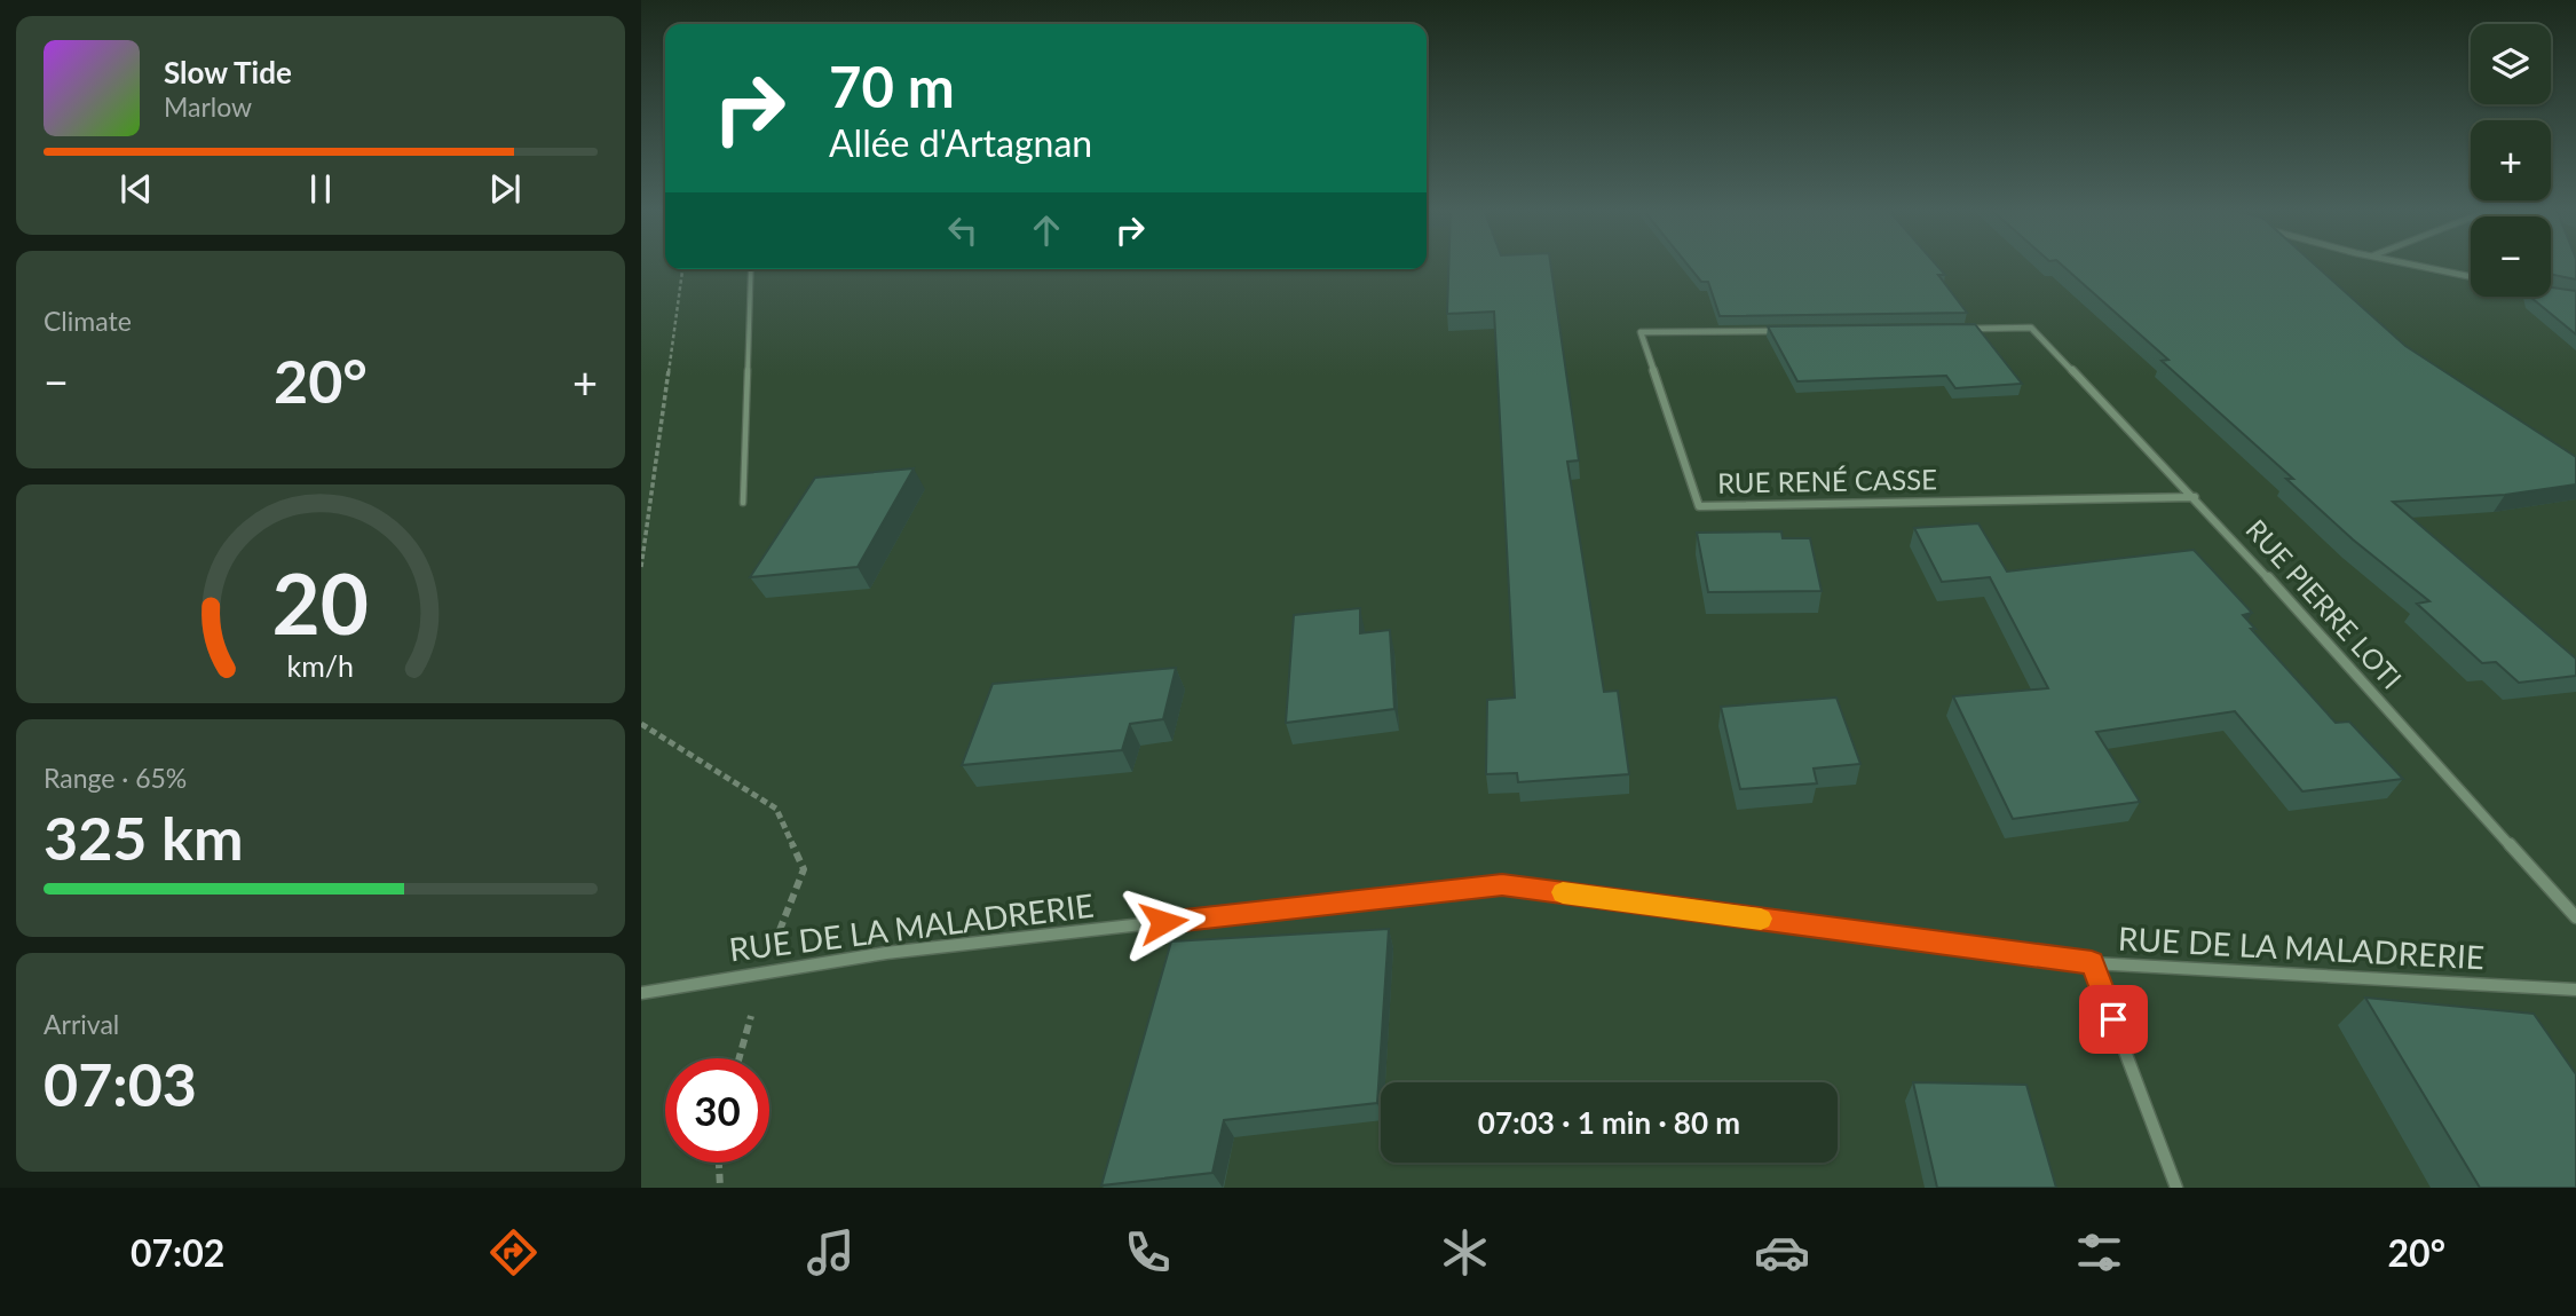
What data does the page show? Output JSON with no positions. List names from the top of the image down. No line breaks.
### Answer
{"streets":{"street":["RUE RENÉ CASSE","RUE PIERRE LOTI","RUE DE LA MALADRERIE"]},"crossings":[["RUE RENÉ CASSE","RUE PIERRE LOTI"]],"page":{"map_buttons":["+","−"],"turn":["70 m","Allée d'Artagnan"],"song":["Slow Tide","Marlow"],"tile":["Climate",["Range · 65%","325 km"],["Arrival","07:03"]],"heat":["−","20°","+"],"limit":"30","trip":"07:03 · 1 min · 80 m","tabs":["07:02","20°"],"gauge":["20","km/h"]}}
